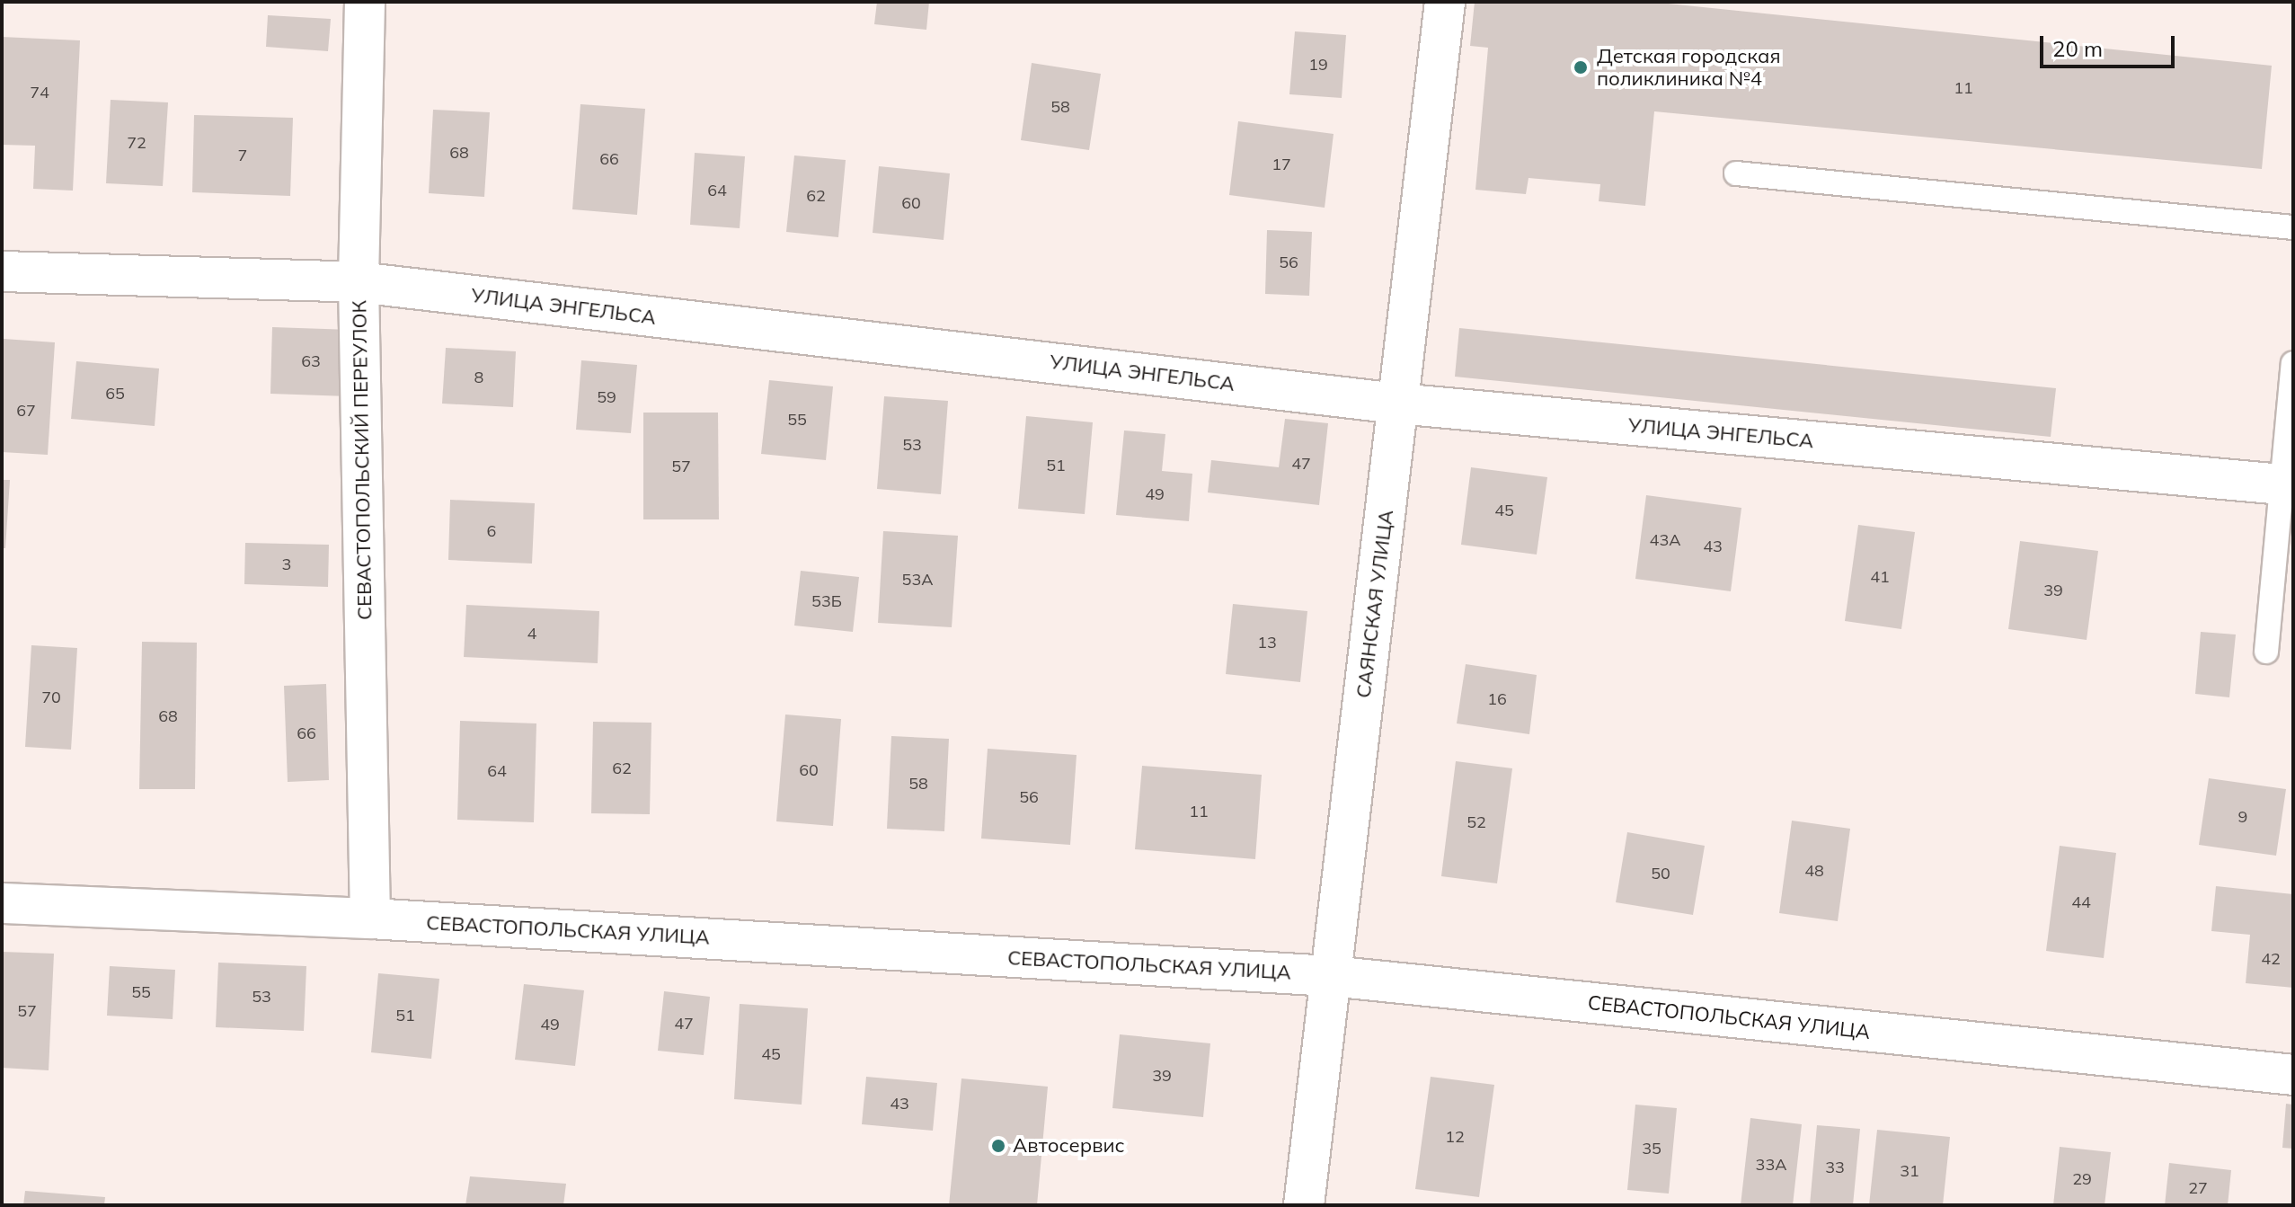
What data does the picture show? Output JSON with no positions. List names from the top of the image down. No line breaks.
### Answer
{"streets":{"street":["УЛИЦА ЭНГЕЛЬСА","СЕВАСТОПОЛЬСКИЙ ПЕРЕУЛОК","САЯНСКАЯ УЛИЦА","СЕВАСТОПОЛЬСКАЯ УЛИЦА"]},"crossings":[["УЛИЦА ЭНГЕЛЬСА","СЕВАСТОПОЛЬСКИЙ ПЕРЕУЛОК"],["УЛИЦА ЭНГЕЛЬСА","САЯНСКАЯ УЛИЦА"],["СЕВАСТОПОЛЬСКИЙ ПЕРЕУЛОК","СЕВАСТОПОЛЬСКАЯ УЛИЦА"],["САЯНСКАЯ УЛИЦА","СЕВАСТОПОЛЬСКАЯ УЛИЦА"]],"places":["Детская городская поликлиника №4","Автосервис"],"house_numbers":["19","11","74","58","72","68","7","66","17","64","62","60","56","63","8","65","59","67","55","53","47","51","57","49","45","6","43А","43","3","41","53А","39","53Б","4","13","70","16","68","66","62","60","64","58","56","11","9","52","48","50","44","42","55","53","57","51","47","49","45","39","43","12","35","33А","33","31","29","27"],"scale_bar":"20 m"}
